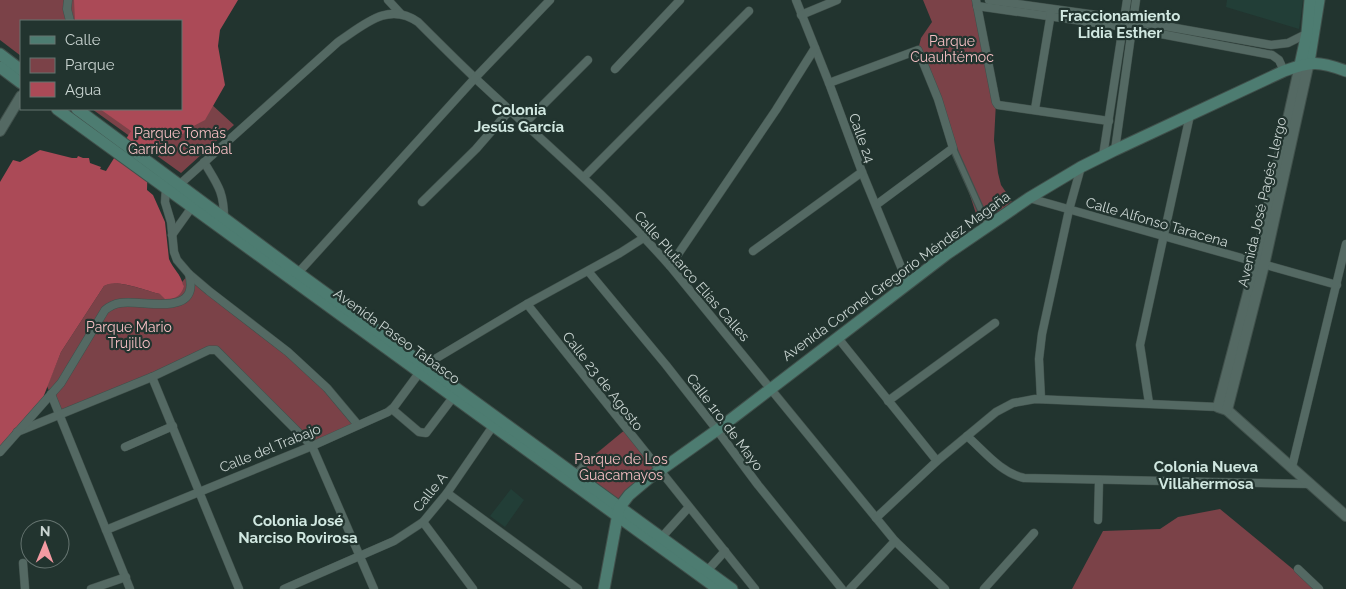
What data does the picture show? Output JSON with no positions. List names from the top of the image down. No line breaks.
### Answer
{"streets":{"main road":["Avenida José Pagés Llergo","Avenida Coronel Gregorio Méndez Magaña","Avenida Paseo Tabasco"],"street":["Calle 24","Calle Alfonso Taracena","Calle Plutarco Elías Calles","Calle 23 de Agosto","Calle 1ro. de Mayo","Calle del Trabajo","Calle A"]},"crossings":[["Calle 24","Avenida Coronel Gregorio Méndez Magaña"],["Avenida José Pagés Llergo","Calle Alfonso Taracena"],["Avenida José Pagés Llergo","Avenida Coronel Gregorio Méndez Magaña"],["Calle Alfonso Taracena","Avenida Coronel Gregorio Méndez Magaña"],["Calle Plutarco Elías Calles","Avenida Coronel Gregorio Méndez Magaña"],["Avenida Coronel Gregorio Méndez Magaña","Avenida Paseo Tabasco"],["Avenida Coronel Gregorio Méndez Magaña","Calle 23 de Agosto"],["Avenida Coronel Gregorio Méndez Magaña","Calle 1ro. de Mayo"],["Avenida Paseo Tabasco","Calle del Trabajo"],["Avenida Paseo Tabasco","Calle A"]],"districts":["Fraccionamiento Lidia Esther","Colonia Jesús García","Colonia Nueva Villahermosa","Colonia José Narciso Rovirosa"],"parks":["Parque Cuauhtémoc","Parque Tomás Garrido Canabal","Parque Mario Trujillo","Parque de Los Guacamayos"],"legend":["Calle","Parque","Agua"],"north":"top"}
